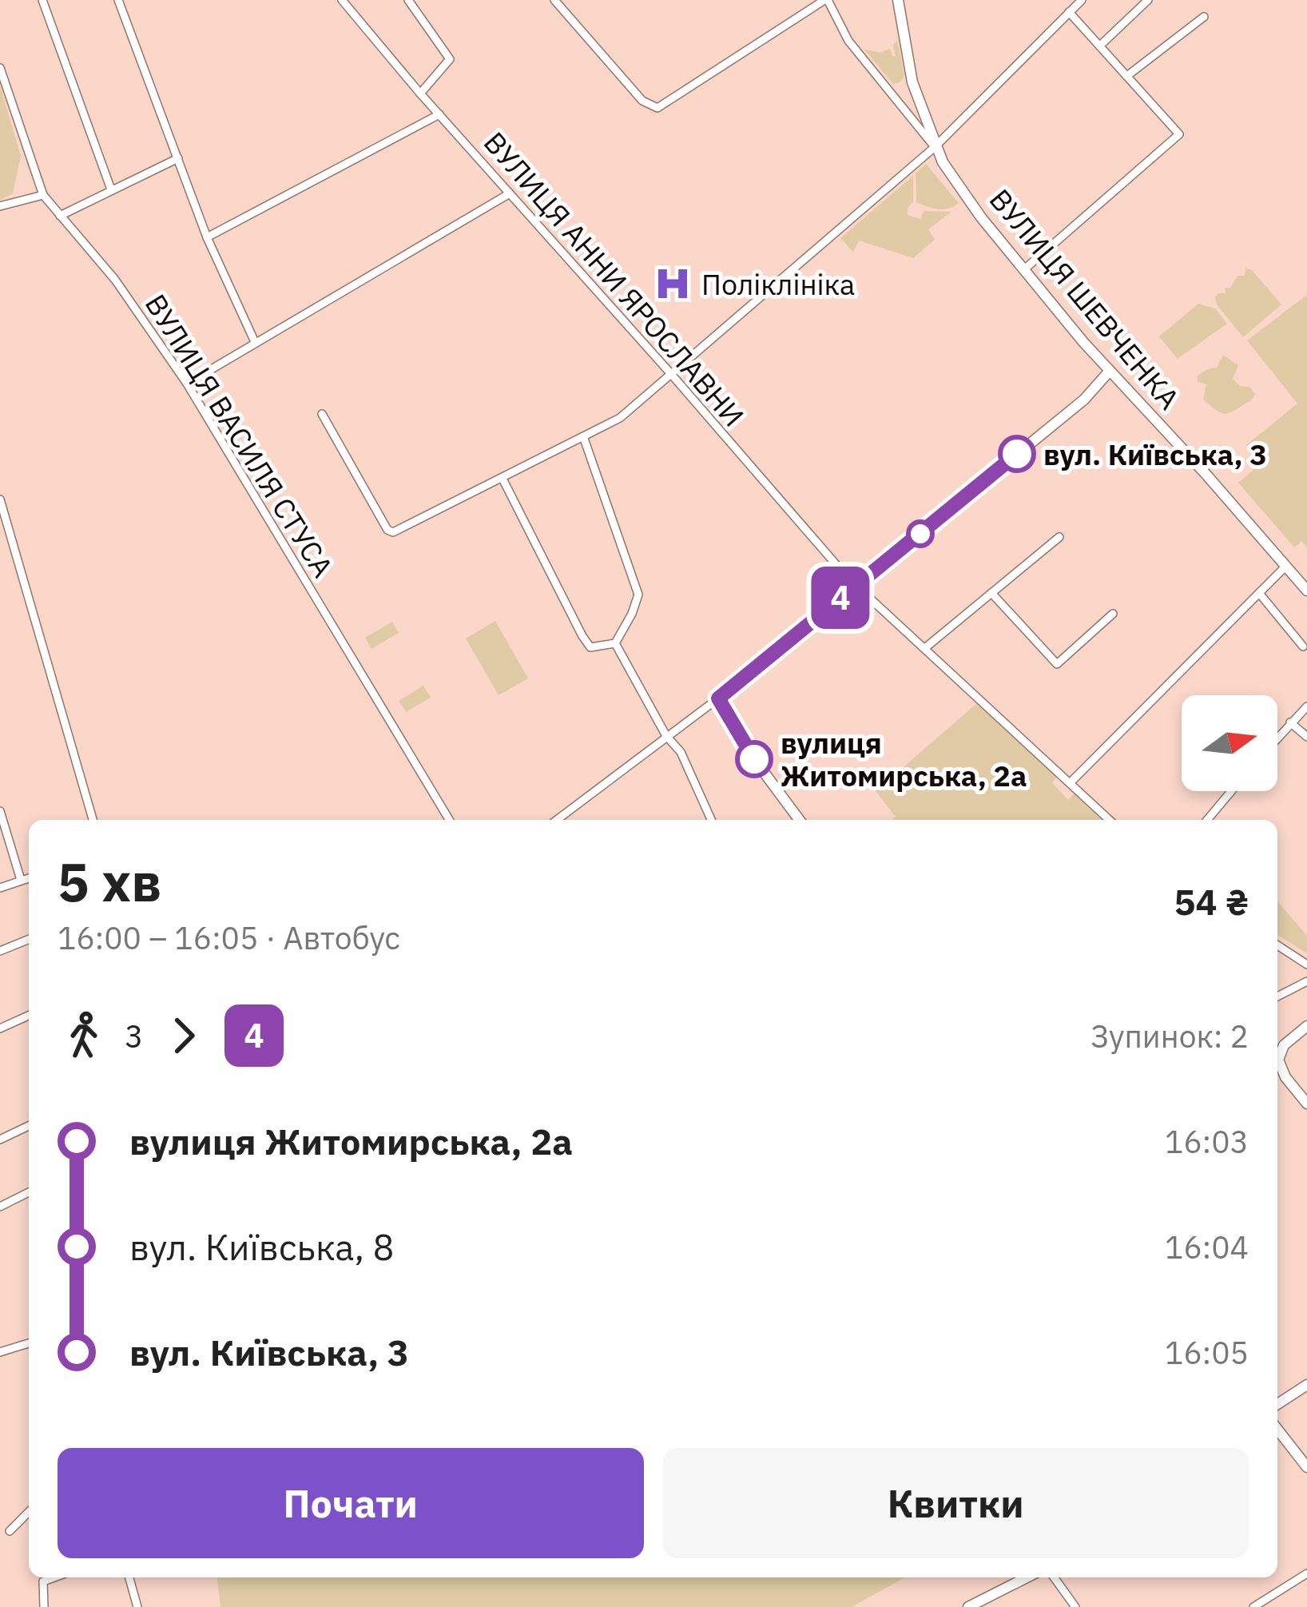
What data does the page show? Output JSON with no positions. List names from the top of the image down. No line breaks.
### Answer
{"streets":{"main road":["ВУЛИЦЯ ШЕВЧЕНКА"],"street":["ВУЛИЦЯ АННИ ЯРОСЛАВНИ","ВУЛИЦЯ ВАСИЛЯ СТУСА"]},"places":{"hospital":["Поліклініка"],"other":["вул. Київська, 3","вулиця Житомирська, 2а"]},"lines":["bus line 4"],"north":"right","page":{"on_map":"4","heading":["5 хв","16:00 – 16:05 · Автобус","54 ₴"],"legs":["3","4","Зупинок: 2"],"list":[{"name":"вулиця Житомирська, 2а","value":"16:03"},{"name":"вул. Київська, 8","value":"16:04"},{"name":"вул. Київська, 3","value":"16:05"}],"buttons":["Почати","Квитки"]}}
